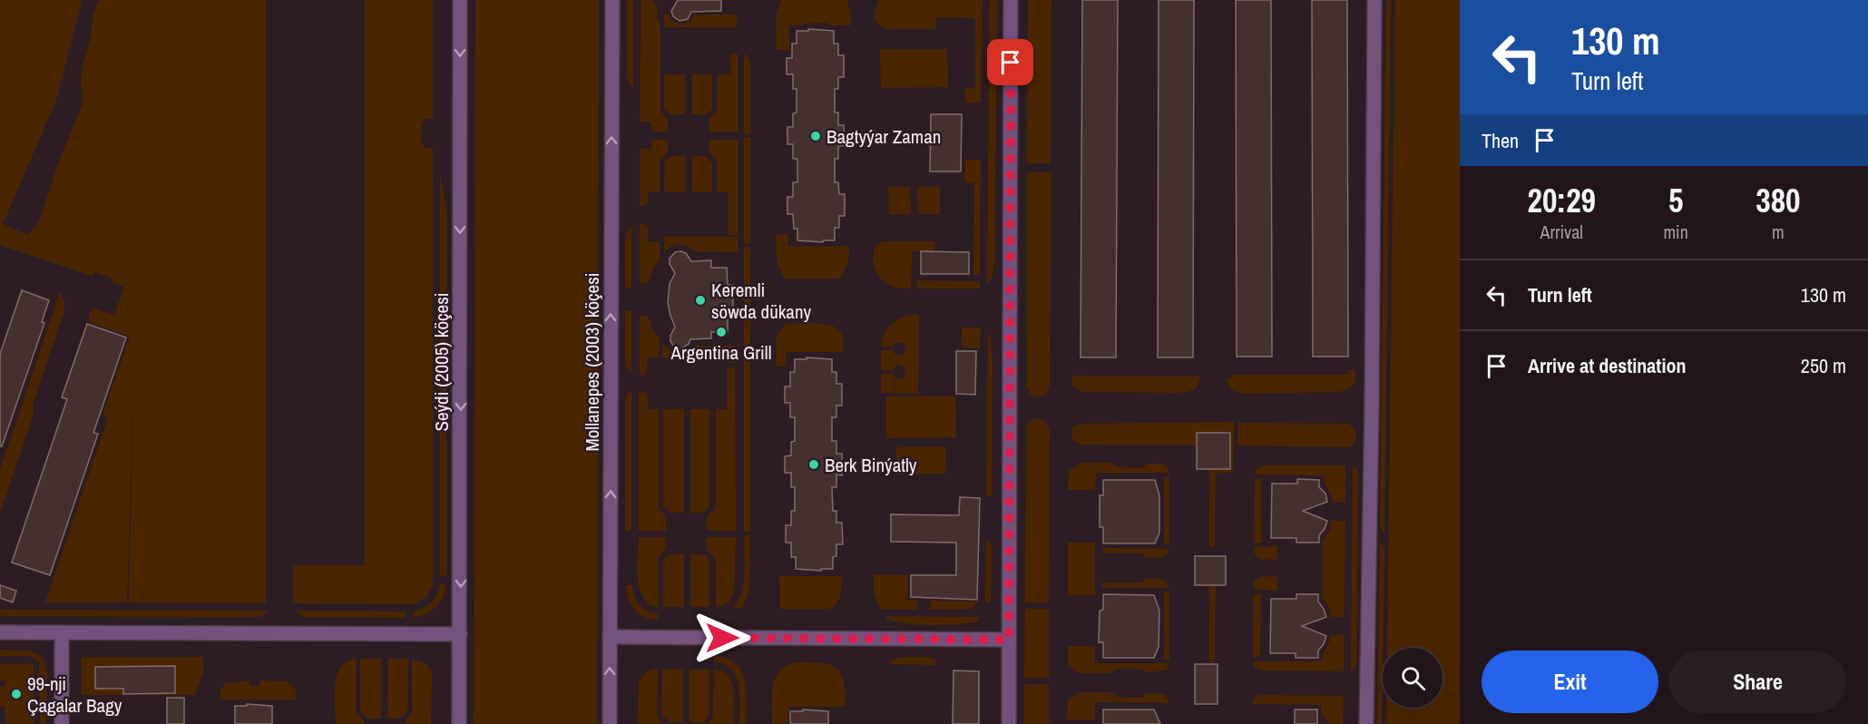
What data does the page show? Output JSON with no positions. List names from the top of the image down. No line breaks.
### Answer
{"streets":{"street":["Seýdi (2005) köçesi","Mollanepes (2003) köçesi"]},"one_way":["Seýdi (2005) köçesi","Mollanepes (2003) köçesi"],"places":["Bagtyýar Zaman","Keremli söwda dükany","Argentina Grill","Berk Binýatly","99-nji Çagalar Bagy"],"page":{"turn":["130 m","Turn left"],"then":"Then","eta":["20:29","Arrival","5","min","380","m"],"list":[{"name":"Turn left","value":"130 m"},{"name":"Arrive at destination","value":"250 m"}],"buttons":["Exit","Share"]}}
